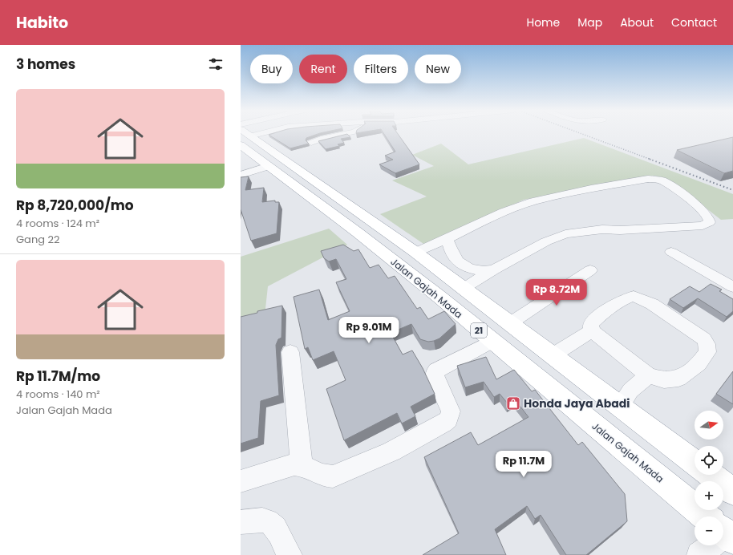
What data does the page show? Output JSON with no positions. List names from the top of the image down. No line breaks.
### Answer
{"streets":{"highway":["Jalan Gajah Mada","21"]},"places":{"shop":["Honda Jaya Abadi"]},"north":"right","page":{"header":"Habito","nav":["Home","Map","About","Contact"],"heading":"3 homes","chip":["Buy","Rent","Filters","New"],"list":[{"name":"Rp 8,720,000/mo","note":"4 rooms · 124 m² · Gang 22"},{"name":"Rp 11.7M/mo","note":"4 rooms · 140 m² · Jalan Gajah Mada"}],"price":["Rp 8.72M","Rp 9.01M","Rp 11.7M"],"map_buttons":["+","−"]}}
